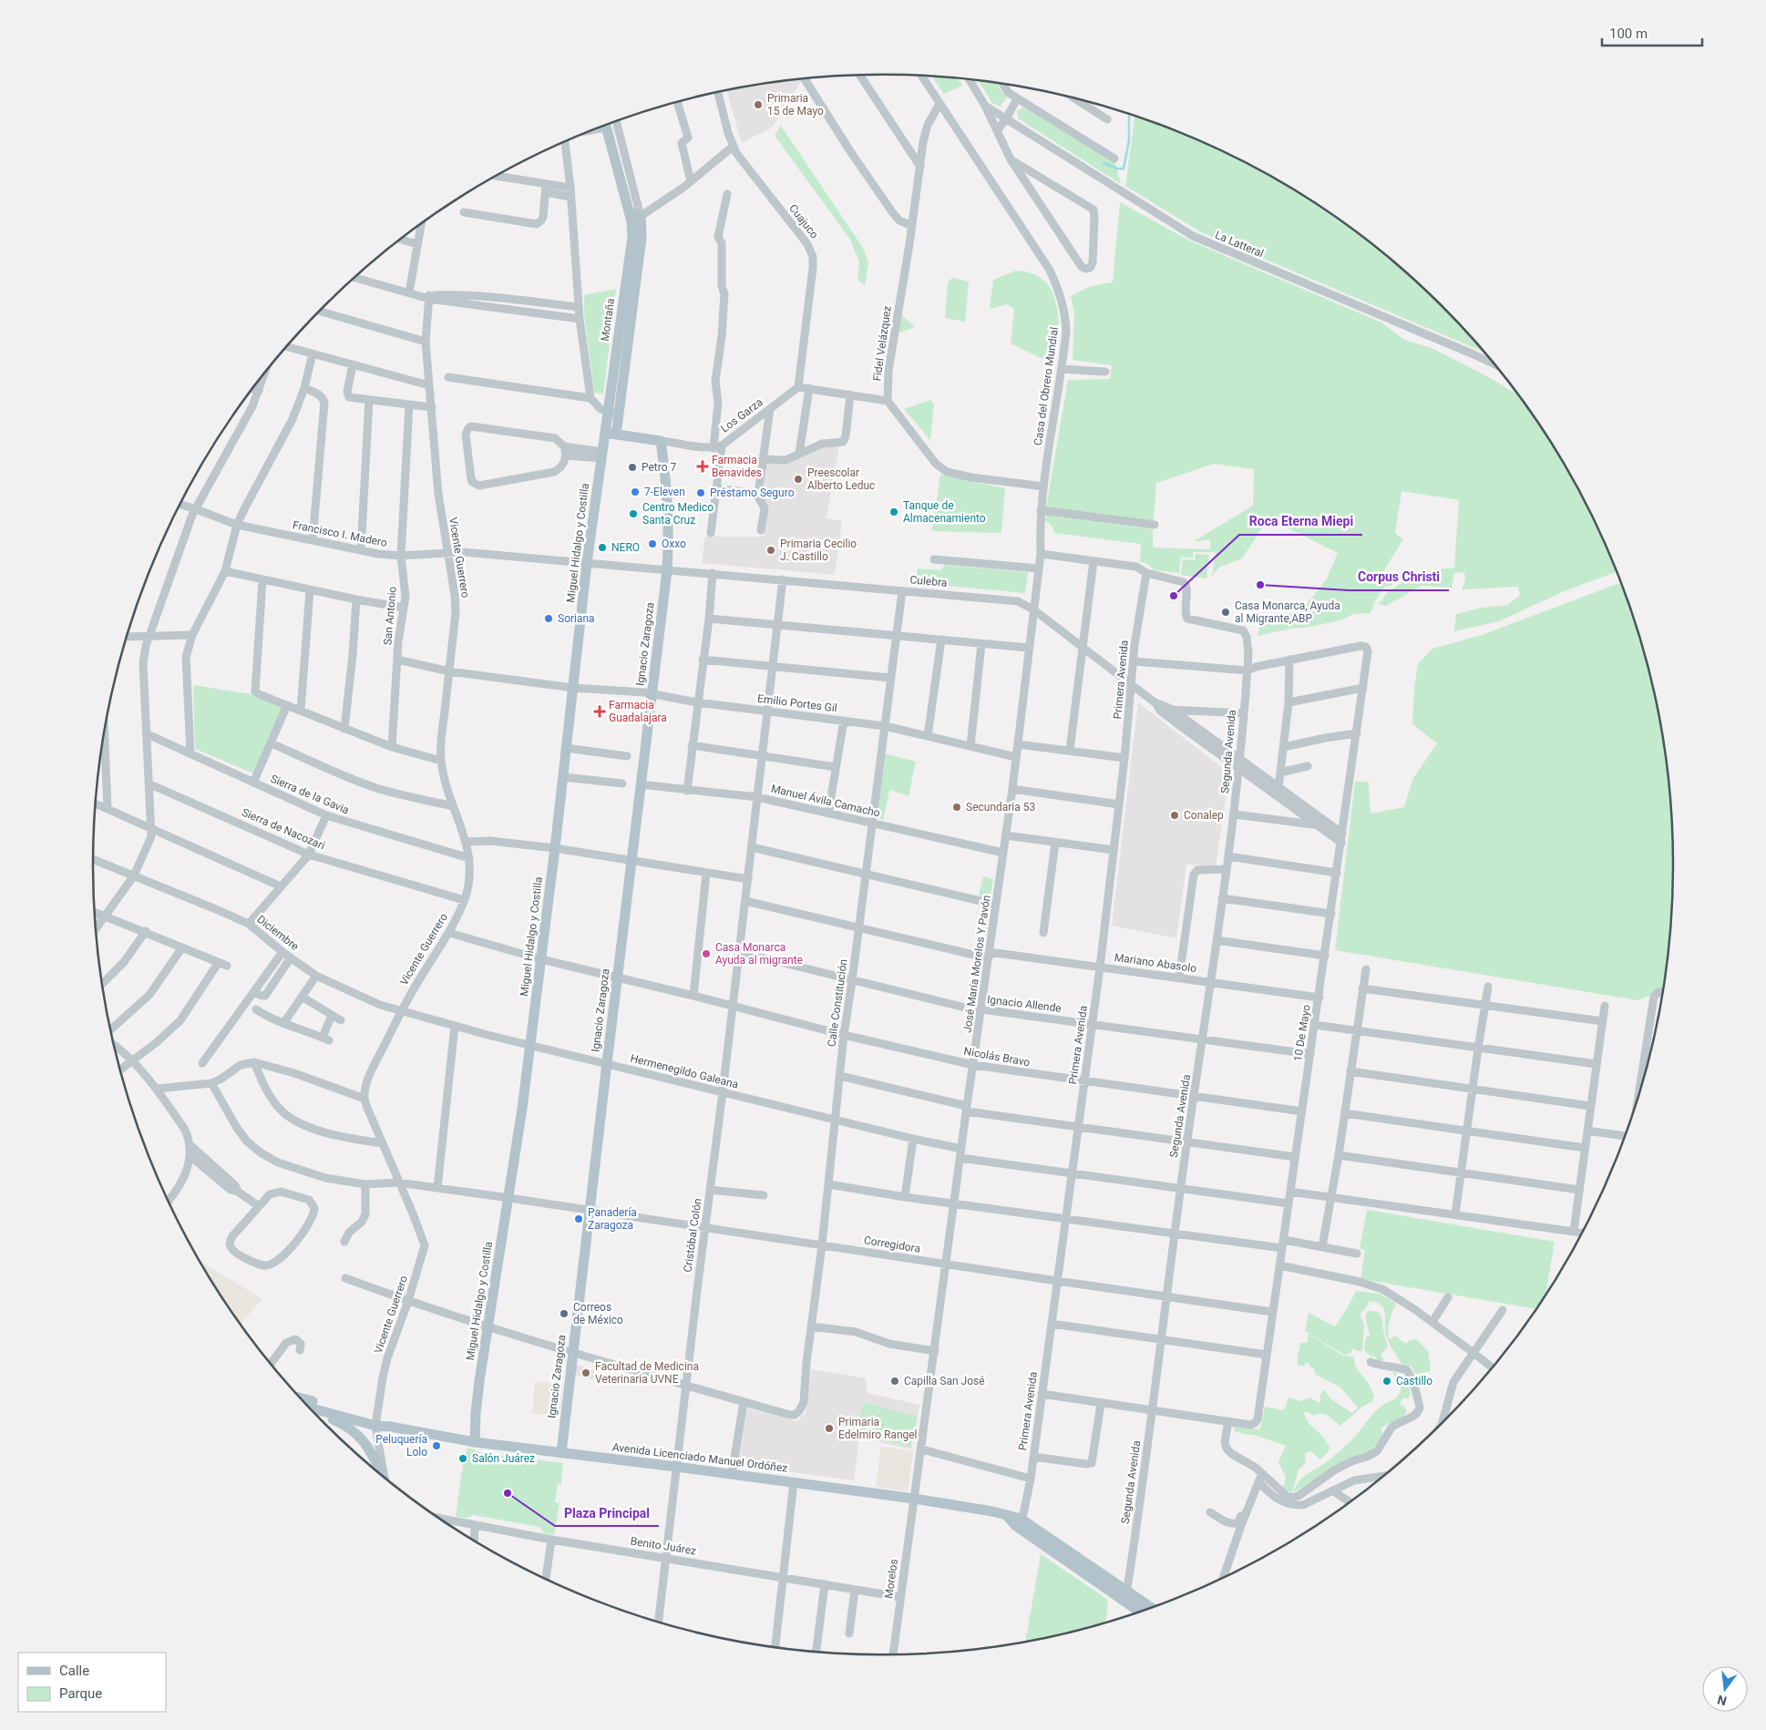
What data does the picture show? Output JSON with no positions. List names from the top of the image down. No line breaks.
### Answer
{"streets":{"main road":["Montaña","Miguel Hidalgo y Costilla","Ignacio Zaragoza","Avenida Licenciado Manuel Ordóñez"],"street":["Cuajuco","La Latteral","Fidel Velázquez","Casa del Obrero Mundial","Los Garza","Francisco I. Madero","Vicente Guerrero","Culebra","San Antonio","Primera Avenida","Emilio Portes Gil","Segunda Avenida","Sierra de la Gavia","Manuel Ávila Camacho","Sierra de Nacozari","Diciembre","Mariano Abasolo","José María Morelos Y Pavón","Calle Constitución","Ignacio Allende","10 De Mayo","Nicolás Bravo","Hermenegildo Galeana","Cristóbal Colón","Corregidora","Benito Juárez","Morelos"]},"crossings":[["Cuajuco","Los Garza"],["Montaña","Miguel Hidalgo y Costilla"],["Fidel Velázquez","Casa del Obrero Mundial"],["Casa del Obrero Mundial","Culebra"],["Casa del Obrero Mundial","José María Morelos Y Pavón"],["Francisco I. Madero","Miguel Hidalgo y Costilla"],["Francisco I. Madero","Vicente Guerrero"],["Francisco I. Madero","Culebra"],["Francisco I. Madero","San Antonio"],["Francisco I. Madero","Ignacio Zaragoza"],["Miguel Hidalgo y Costilla","Emilio Portes Gil"],["Miguel Hidalgo y Costilla","Nicolás Bravo"],["Miguel Hidalgo y Costilla","Hermenegildo Galeana"],["Miguel Hidalgo y Costilla","Corregidora"],["Miguel Hidalgo y Costilla","Avenida Licenciado Manuel Ordóñez"],["Vicente Guerrero","Emilio Portes Gil"],["Vicente Guerrero","Sierra de la Gavia"],["Vicente Guerrero","Sierra de Nacozari"],["Vicente Guerrero","Diciembre"],["Vicente Guerrero","Nicolás Bravo"],["Vicente Guerrero","Hermenegildo Galeana"],["Vicente Guerrero","Corregidora"],["Vicente Guerrero","Avenida Licenciado Manuel Ordóñez"],["Culebra","Ignacio Zaragoza"],["Culebra","Primera Avenida"],["Culebra","Segunda Avenida"],["Culebra","José María Morelos Y Pavón"],["Culebra","Calle Constitución"],["Culebra","10 De Mayo"],["Culebra","Cristóbal Colón"],["San Antonio","Emilio Portes Gil"],["Ignacio Zaragoza","Emilio Portes Gil"],["Ignacio Zaragoza","Manuel Ávila Camacho"],["Ignacio Zaragoza","Nicolás Bravo"],["Ignacio Zaragoza","Hermenegildo Galeana"],["Ignacio Zaragoza","Corregidora"],["Ignacio Zaragoza","Avenida Licenciado Manuel Ordóñez"],["Primera Avenida","Segunda Avenida"],["Primera Avenida","Mariano Abasolo"],["Primera Avenida","Ignacio Allende"],["Primera Avenida","Nicolás Bravo"],["Primera Avenida","Corregidora"],["Primera Avenida","Avenida Licenciado Manuel Ordóñez"],["Emilio Portes Gil","José María Morelos Y Pavón"],["Emilio Portes Gil","Calle Constitución"],["Emilio Portes Gil","Cristóbal Colón"],["Segunda Avenida","Mariano Abasolo"],["Segunda Avenida","Ignacio Allende"],["Segunda Avenida","Nicolás Bravo"],["Segunda Avenida","Corregidora"],["Segunda Avenida","Avenida Licenciado Manuel Ordóñez"],["Manuel Ávila Camacho","José María Morelos Y Pavón"],["Manuel Ávila Camacho","Calle Constitución"],["Manuel Ávila Camacho","Cristóbal Colón"],["Diciembre","Hermenegildo Galeana"],["Mariano Abasolo","José María Morelos Y Pavón"],["Mariano Abasolo","Calle Constitución"],["Mariano Abasolo","10 De Mayo"],["Mariano Abasolo","Cristóbal Colón"],["José María Morelos Y Pavón","Ignacio Allende"],["José María Morelos Y Pavón","Nicolás Bravo"],["José María Morelos Y Pavón","Hermenegildo Galeana"],["Calle Constitución","Ignacio Allende"],["Calle Constitución","Nicolás Bravo"],["Calle Constitución","Hermenegildo Galeana"],["Calle Constitución","Corregidora"],["Ignacio Allende","10 De Mayo"],["Ignacio Allende","Cristóbal Colón"],["10 De Mayo","Nicolás Bravo"],["10 De Mayo","Corregidora"],["Nicolás Bravo","Cristóbal Colón"],["Hermenegildo Galeana","Cristóbal Colón"],["Cristóbal Colón","Corregidora"],["Cristóbal Colón","Avenida Licenciado Manuel Ordóñez"],["Cristóbal Colón","Benito Juárez"],["Avenida Licenciado Manuel Ordóñez","Morelos"],["Benito Juárez","Morelos"]],"places":{"other":["Primaria 15 de Mayo","Petro 7","Preescolar Alberto Leduc","7-Eleven","Préstamo Seguro","Tanque de Almacenamiento","Centro Medico Santa Cruz","Oxxo","NERO","Primaria Cecilio J. Castillo","Corpus Christi","Roca Eterna Miepi","Casa Monarca, Ayuda al Migrante,ABP","Soriana","Secundaria 53","Conalep","Casa Monarca Ayuda al migrante","Panadería Zaragoza","Correos de México","Facultad de Medicina Veterinaria UVNE","Capilla San José","Castillo","Primaria Edelmiro Rangel","Peluquería Lolo","Salón Juárez","Plaza Principal"],"health":["Farmacia Benavides","Farmacia Guadalajara"]},"legend":["Calle","Parque"],"scale_bar":"100 m","north":"bottom"}
